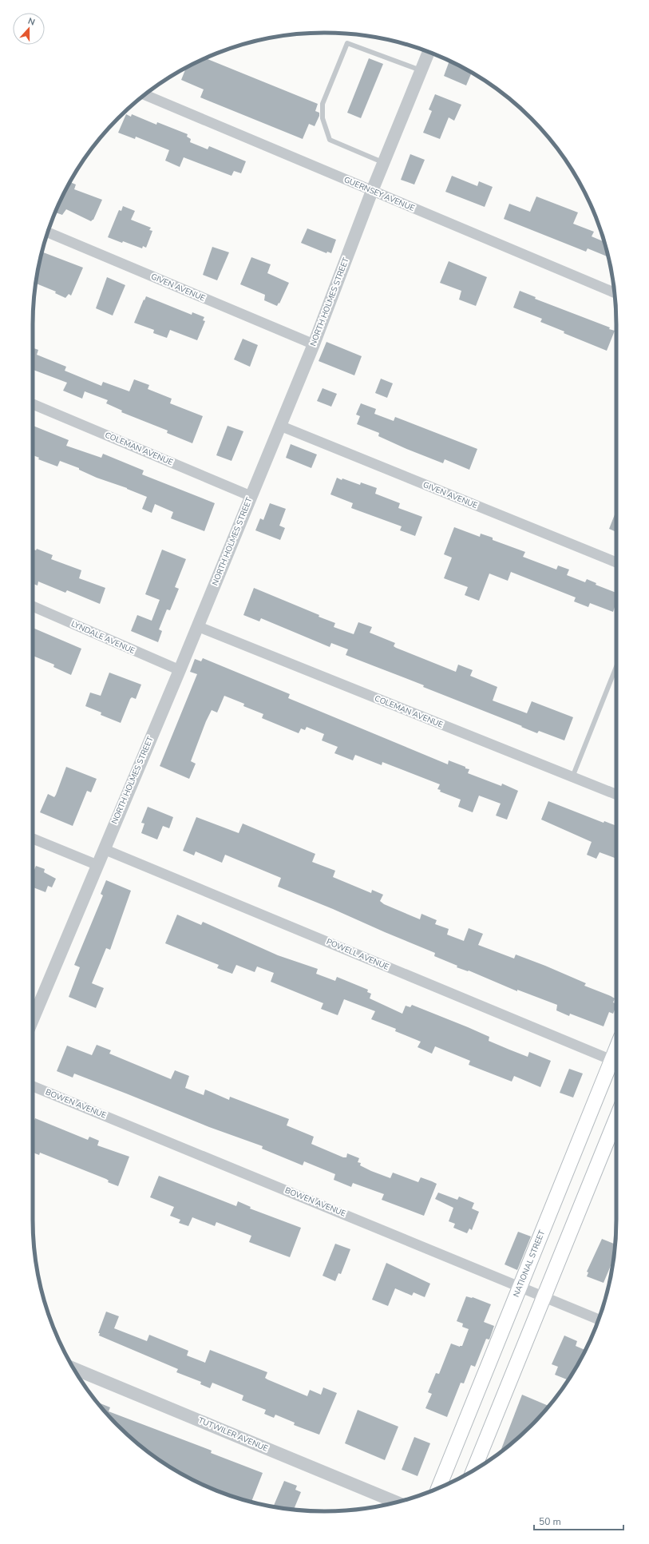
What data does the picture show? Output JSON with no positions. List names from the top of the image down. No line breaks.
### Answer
{"streets":{"main road":["NATIONAL STREET"],"street":["GUERNSEY AVENUE","GIVEN AVENUE","NORTH HOLMES STREET","COLEMAN AVENUE","LYNDALE AVENUE","POWELL AVENUE","BOWEN AVENUE","TUTWILER AVENUE"]},"crossings":[["GUERNSEY AVENUE","NORTH HOLMES STREET"],["GIVEN AVENUE","NORTH HOLMES STREET"],["NORTH HOLMES STREET","COLEMAN AVENUE"],["NORTH HOLMES STREET","LYNDALE AVENUE"],["NORTH HOLMES STREET","POWELL AVENUE"],["POWELL AVENUE","NATIONAL STREET"],["BOWEN AVENUE","NATIONAL STREET"]],"scale_bar":"50 m","north":"top"}
